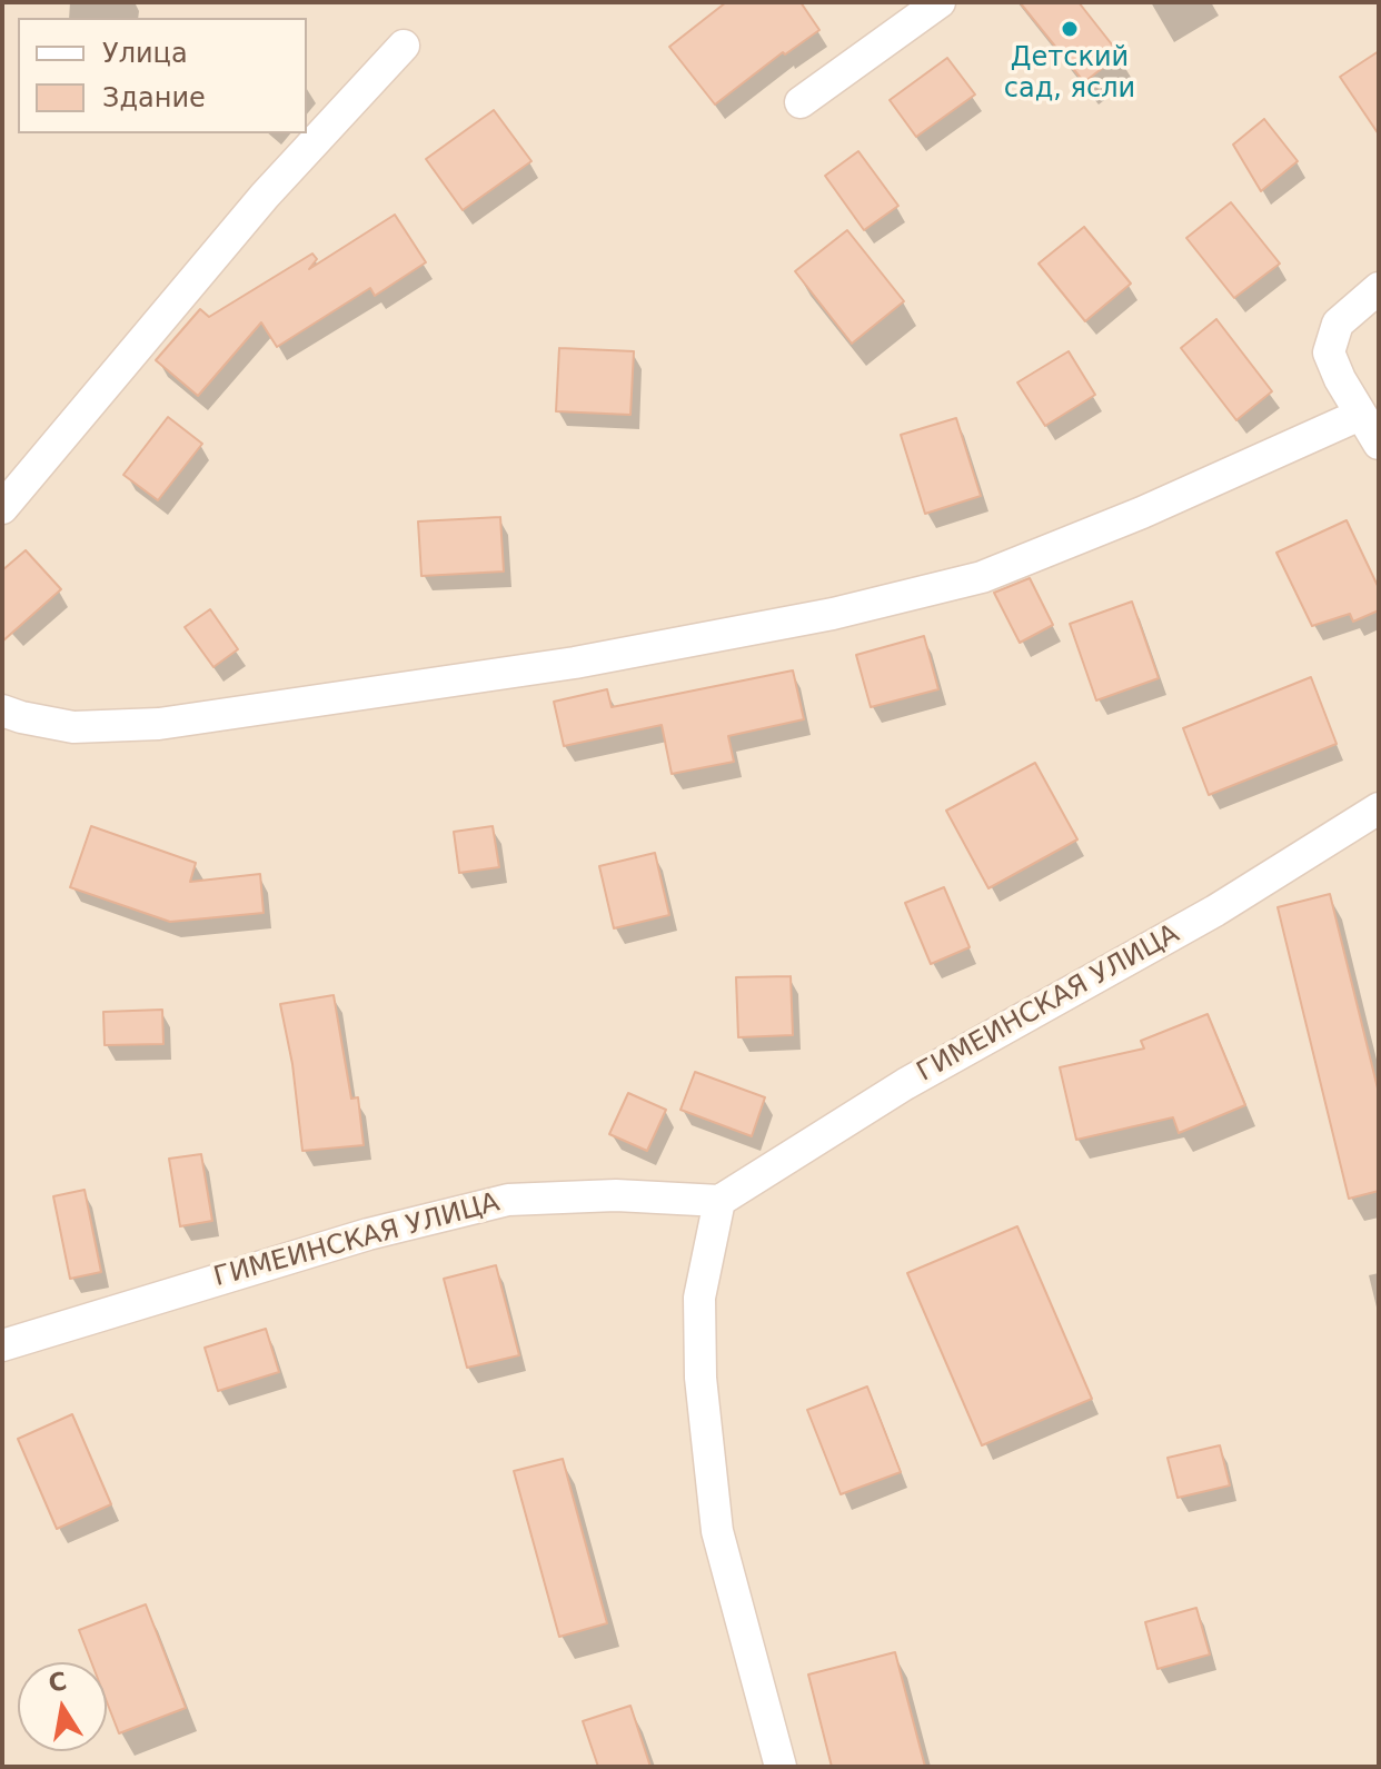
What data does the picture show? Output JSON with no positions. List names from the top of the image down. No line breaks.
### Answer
{"streets":{"street":["ГИМЕИНСКАЯ УЛИЦА"]},"places":["Детский сад, ясли"],"legend":["Улица","Здание"],"north":"top"}
